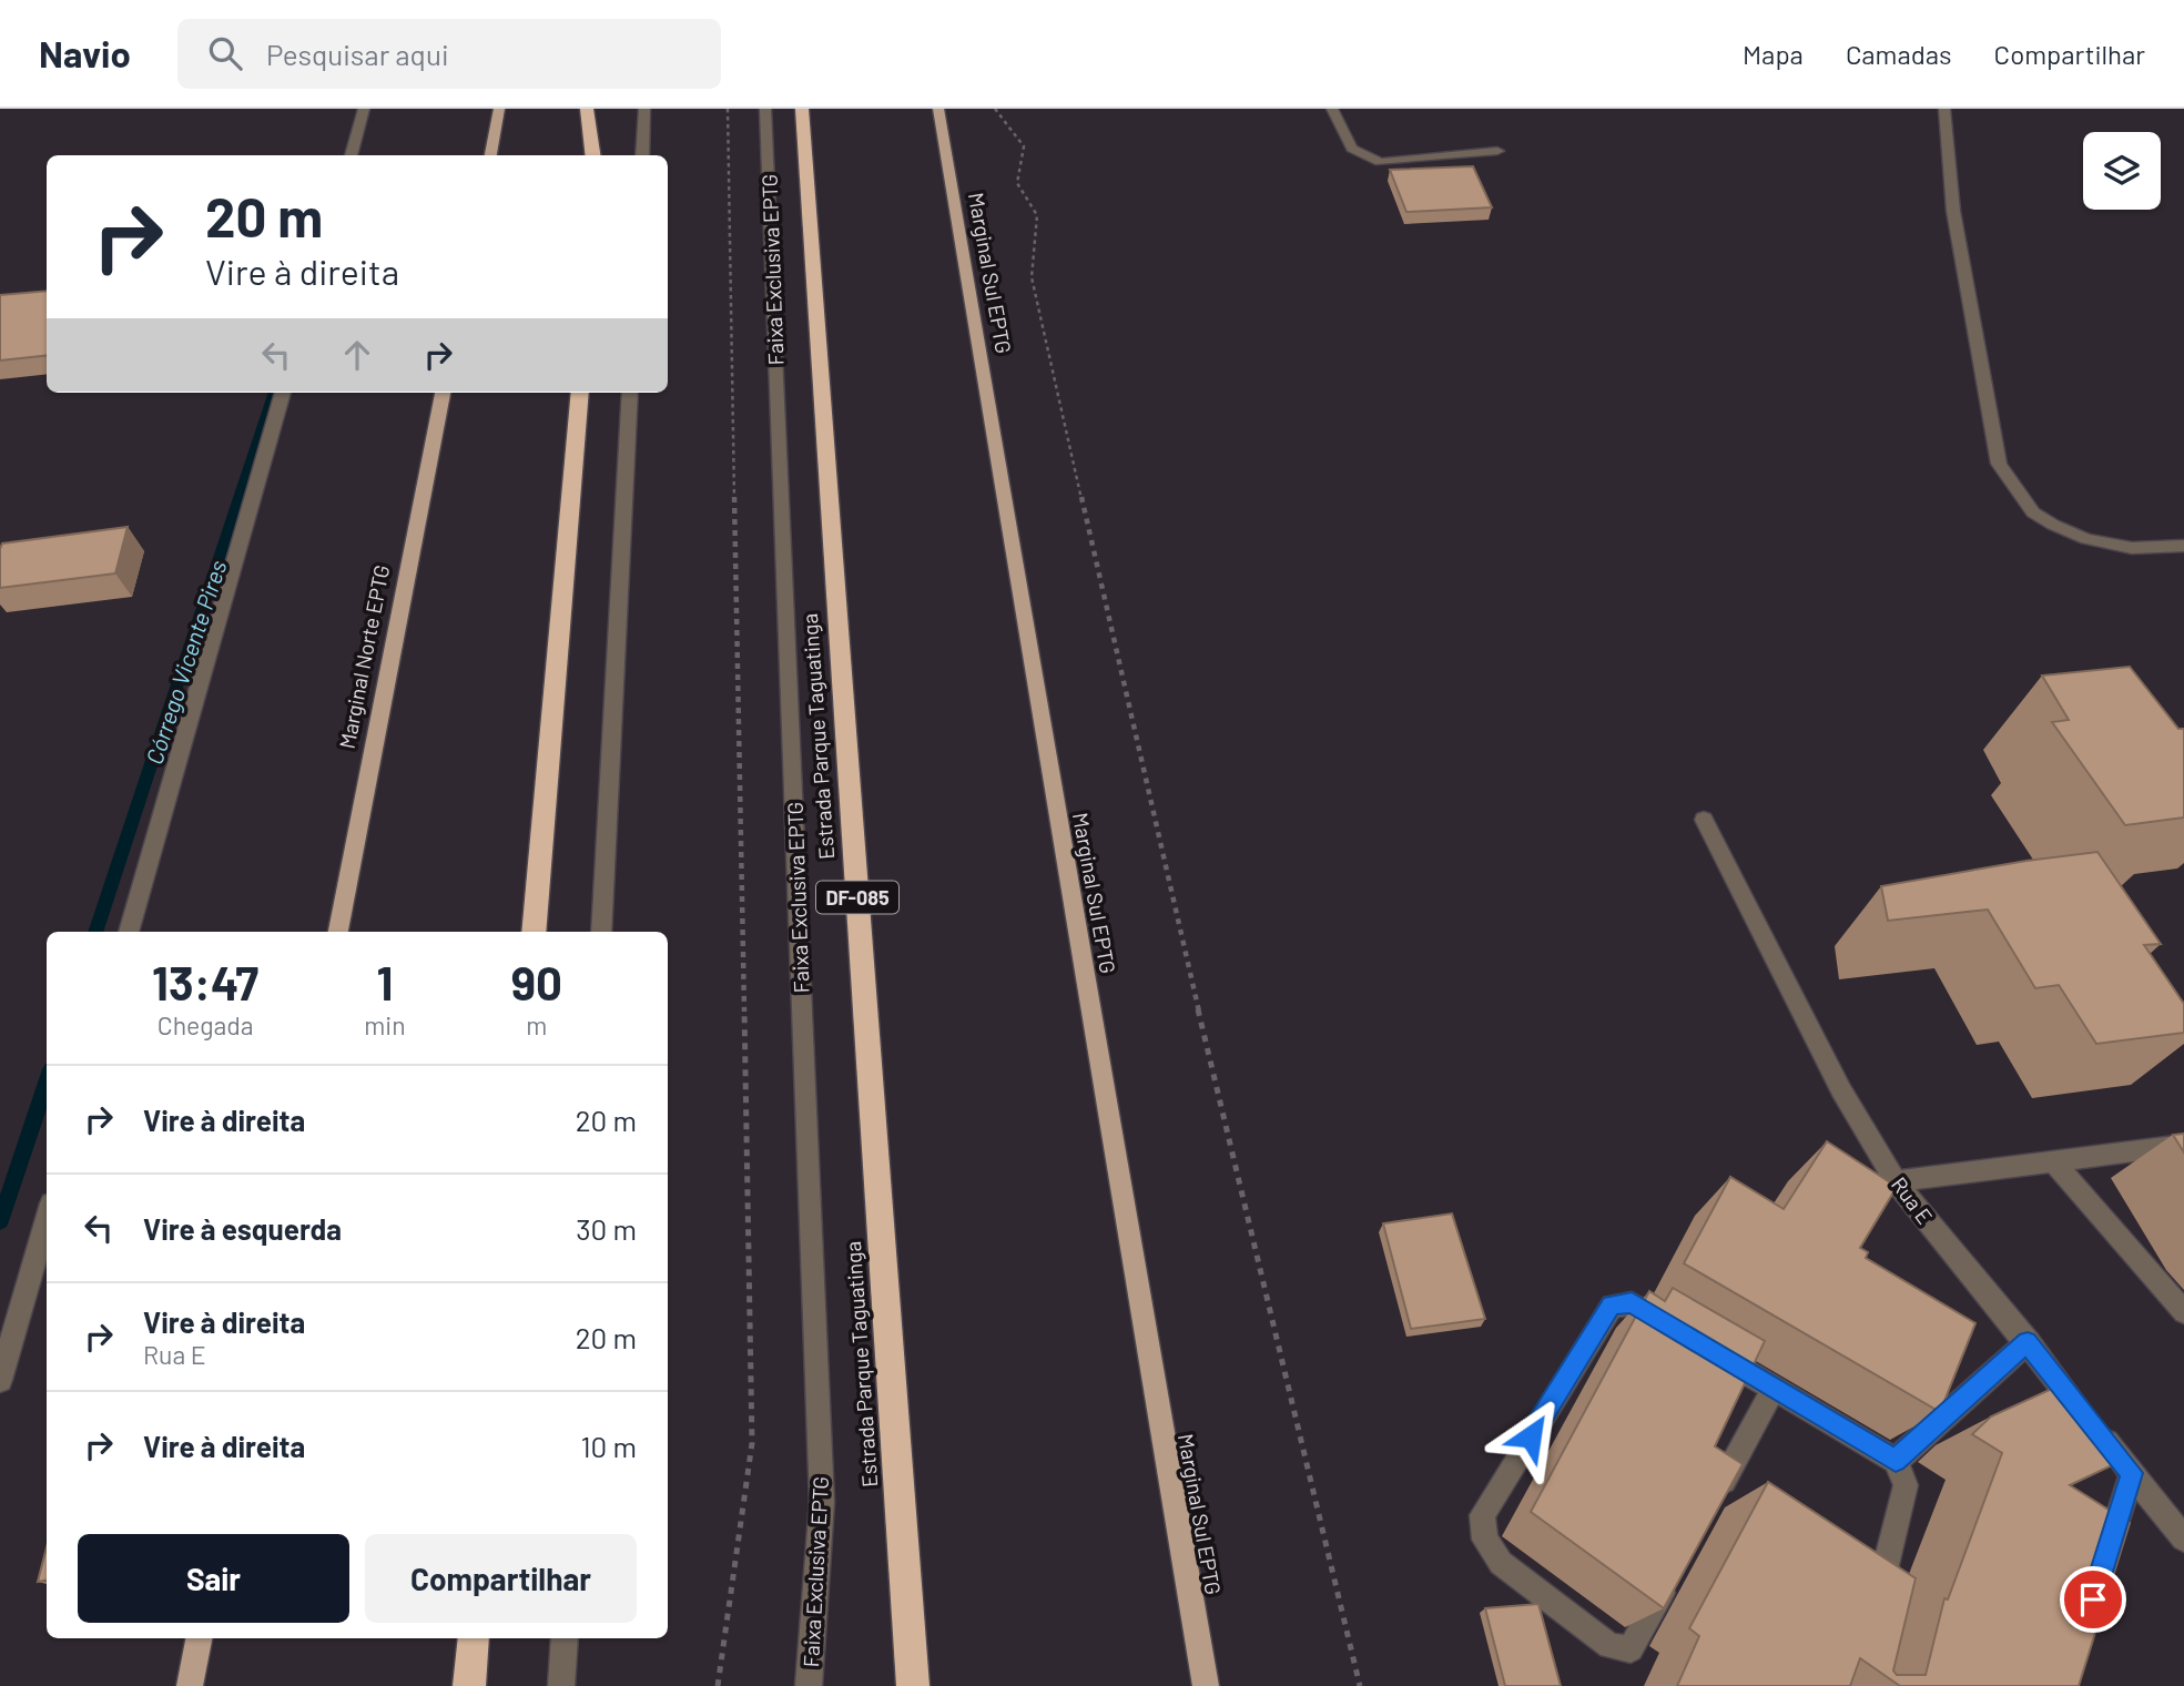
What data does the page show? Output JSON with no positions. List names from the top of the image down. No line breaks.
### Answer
{"streets":{"highway":["Estrada Parque Taguatinga","DF-085"],"main road":["Marginal Sul EPTG","Marginal Norte EPTG"],"street":["Faixa Exclusiva EPTG","Rua E"]},"water":["Córrego Vicente Pires"],"page":{"header":"Navio","search":"Pesquisar aqui","nav":["Mapa","Camadas","Compartilhar"],"turn":["20 m","Vire à direita"],"eta":["13:47","Chegada","1","min","90","m"],"list":[{"name":"Vire à direita","value":"20 m"},{"name":"Vire à esquerda","value":"30 m"},{"name":"Vire à direita","note":"Rua E","value":"20 m"},{"name":"Vire à direita","value":"10 m"}],"buttons":["Sair","Compartilhar"]}}
